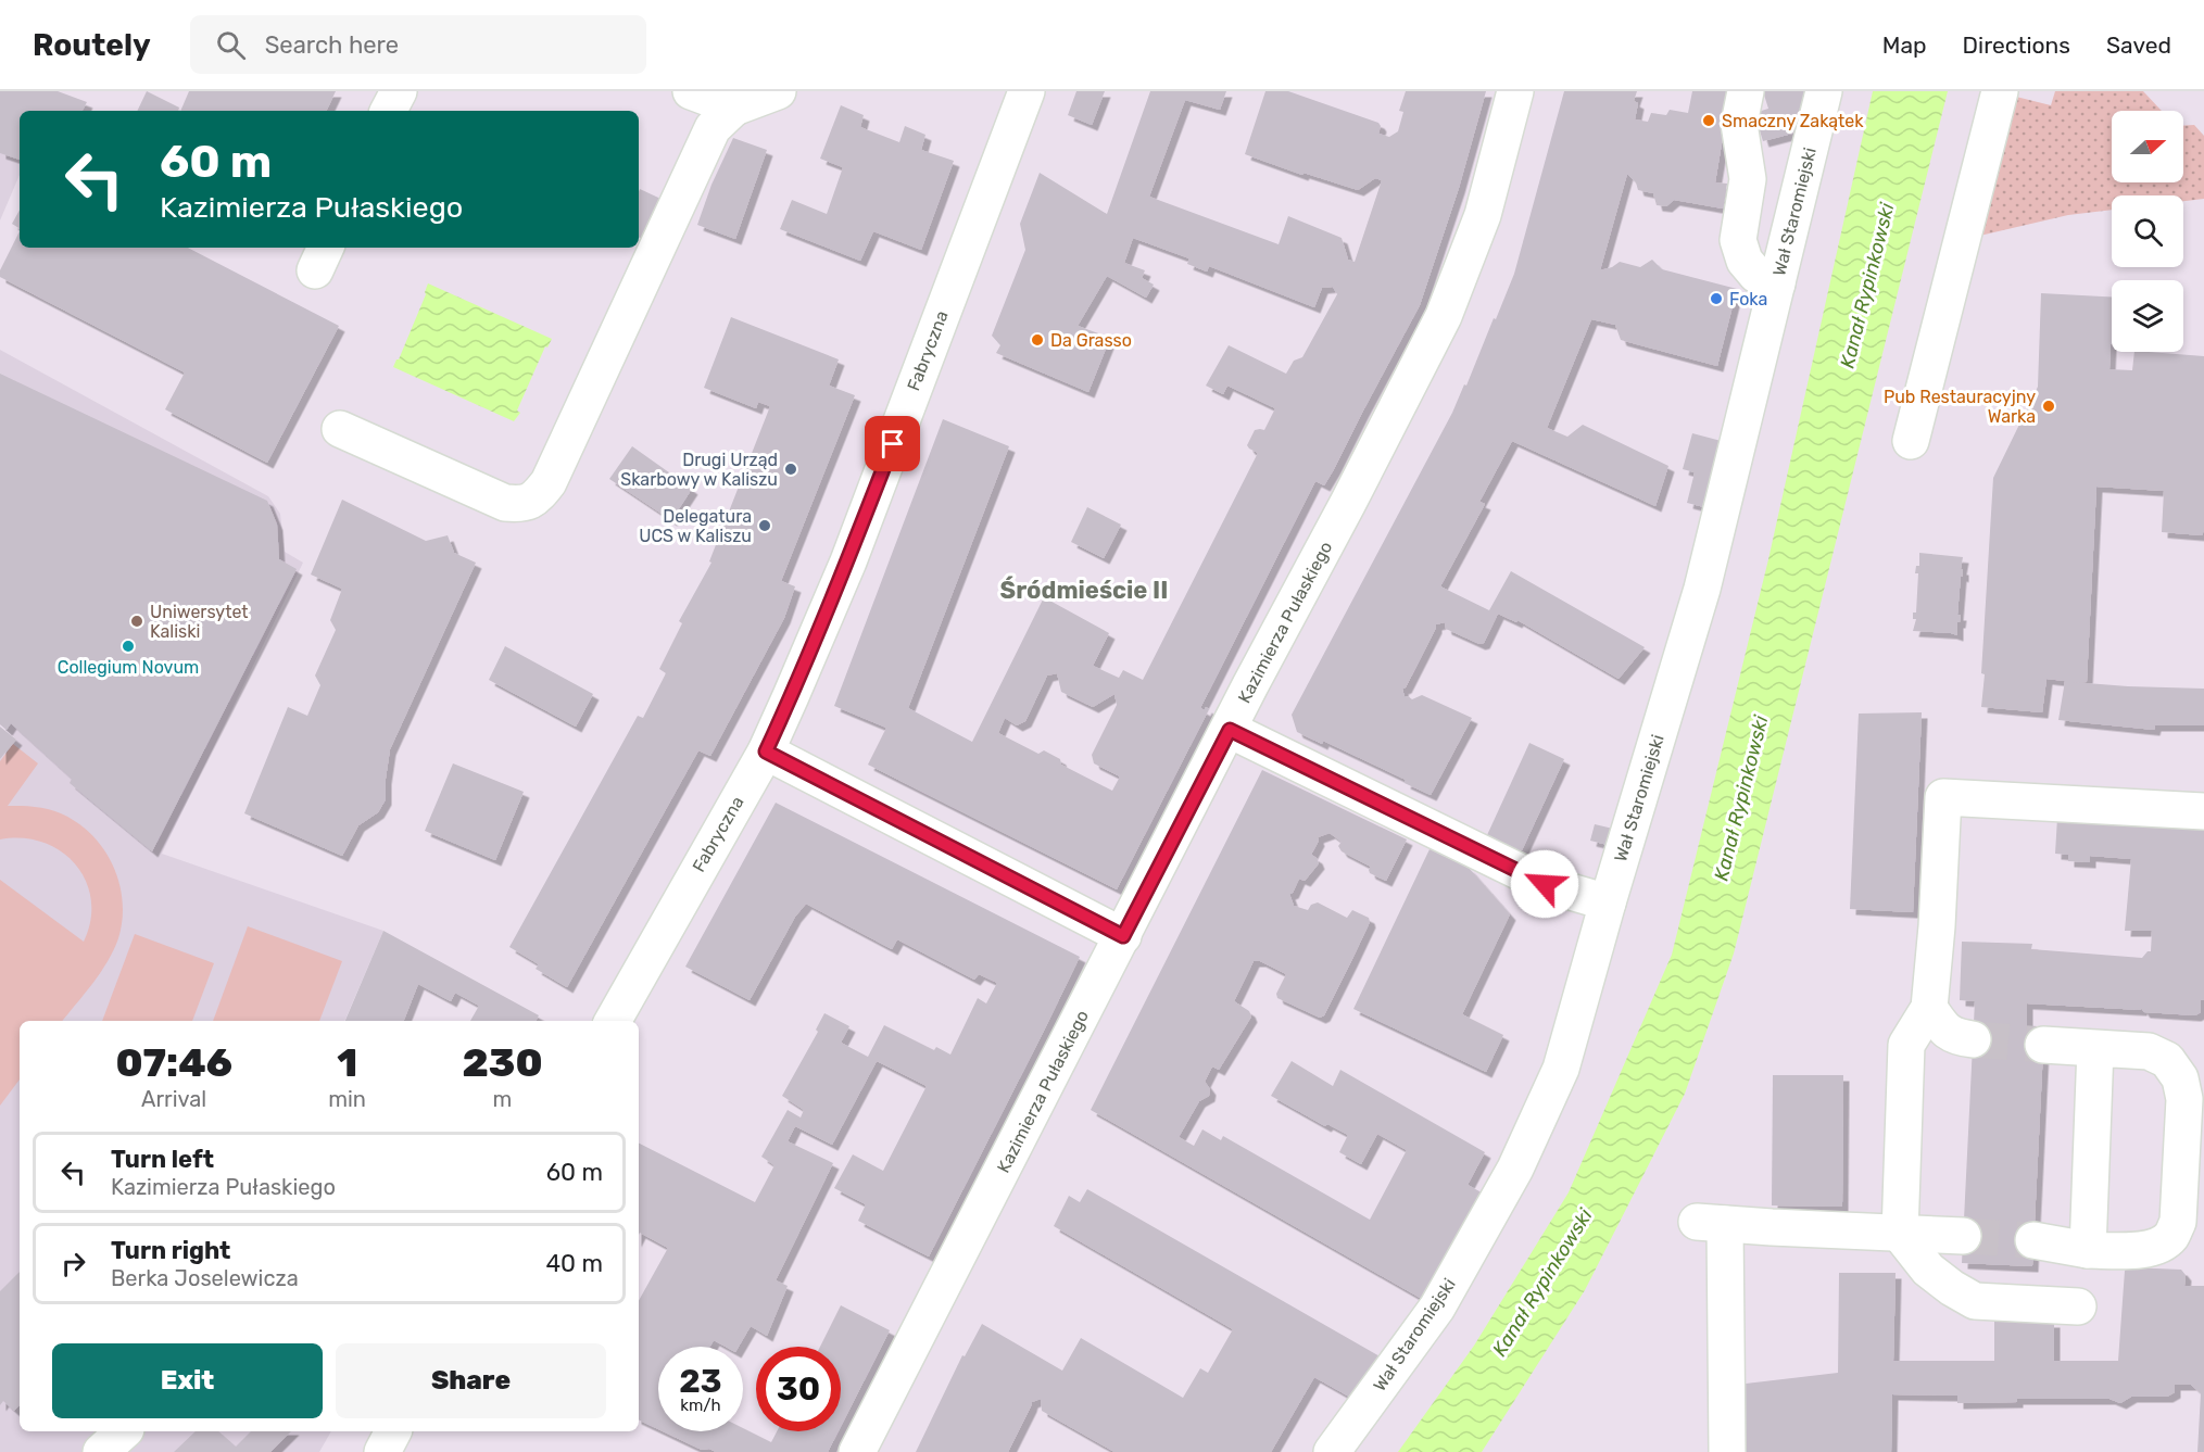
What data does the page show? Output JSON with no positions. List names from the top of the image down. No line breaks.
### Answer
{"streets":{"street":["Wał Staromiejski","Fabryczna","Kazimierza Pułaskiego"]},"districts":["Śródmieście II"],"water":["Kanał Rypinkowski"],"places":["Smaczny Zakątek","Foka","Da Grasso","Pub Restauracyjny Warka","Drugi Urząd Skarbowy w Kaliszu","Delegatura UCS w Kaliszu","Uniwersytet Kaliski","Collegium Novum"],"north":"right","page":{"header":"Routely","search":"Search here","nav":["Map","Directions","Saved"],"turn":["60 m","Kazimierza Pułaskiego"],"eta":["07:46","Arrival","1","min","230","m"],"list":[{"name":"Turn left","note":"Kazimierza Pułaskiego","value":"60 m"},{"name":"Turn right","note":"Berka Joselewicza","value":"40 m"}],"buttons":["Exit","Share"],"speed":"23 km/h","limit":"30"}}
